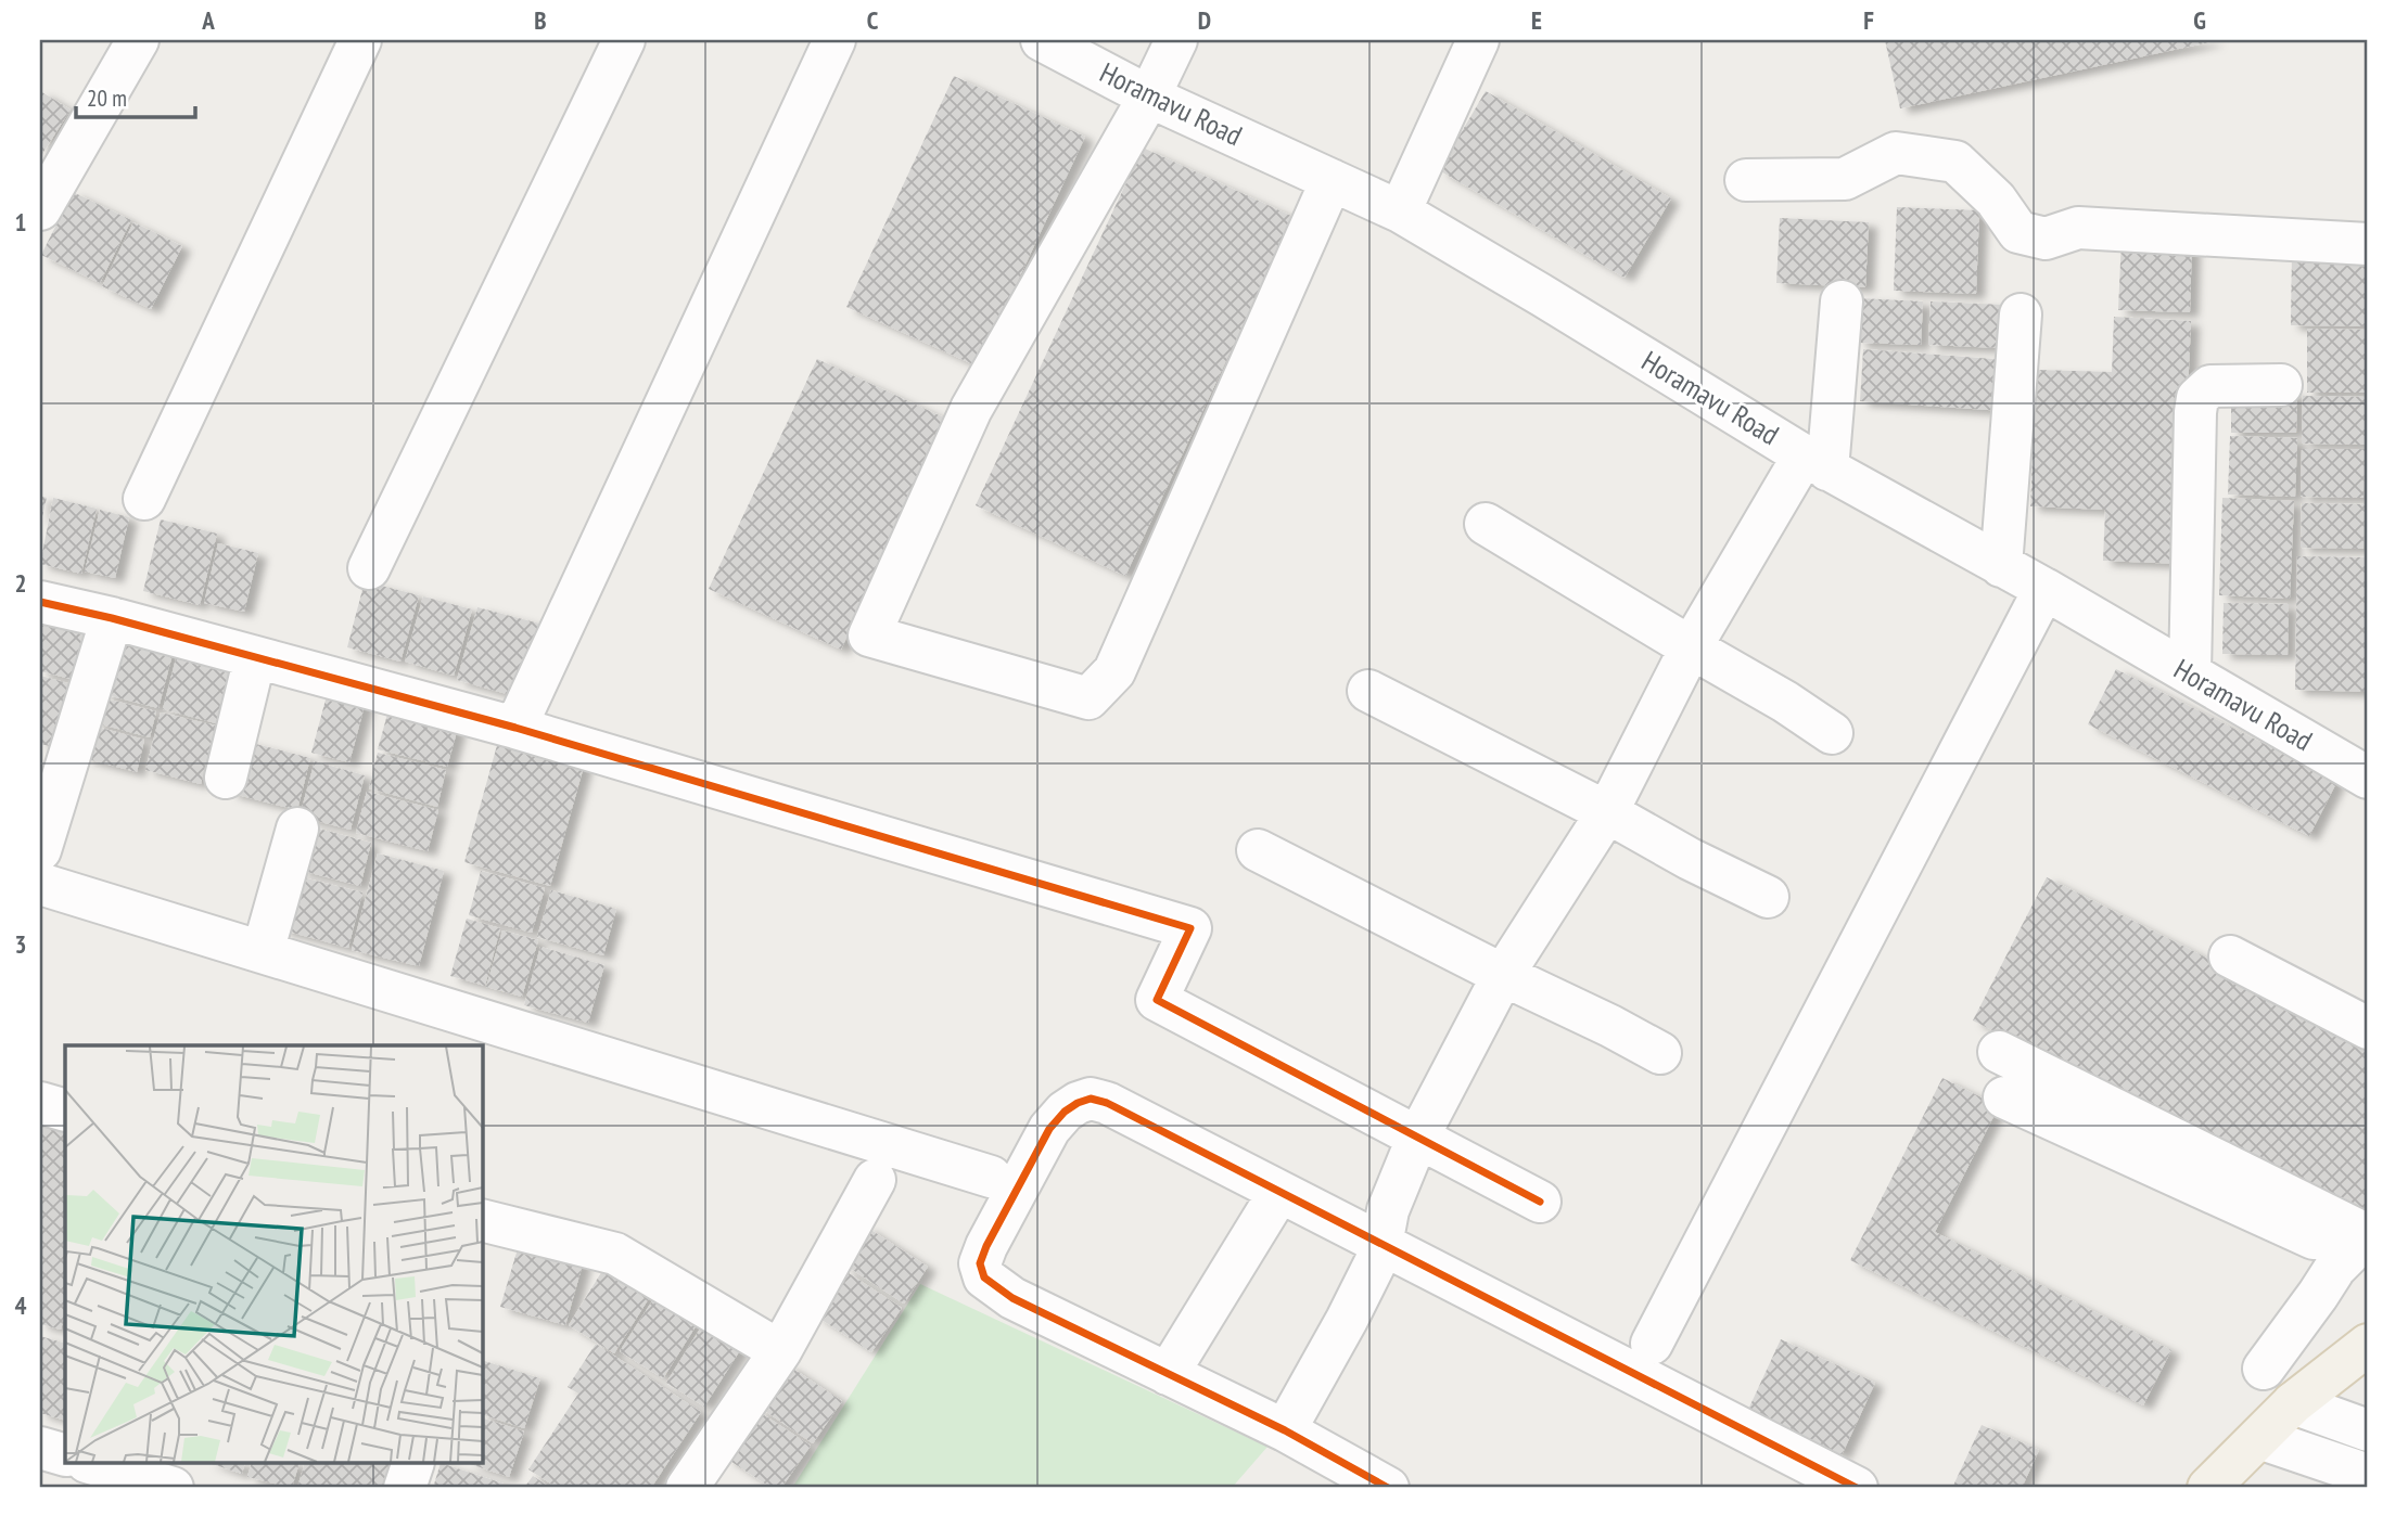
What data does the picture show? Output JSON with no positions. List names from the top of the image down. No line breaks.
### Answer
{"streets":{"street":["Horamavu Road"]},"scale_bar":"20 m","grid":{"columns":["A","B","C","D","E","F","G"],"rows":["1","2","3","4"]}}
